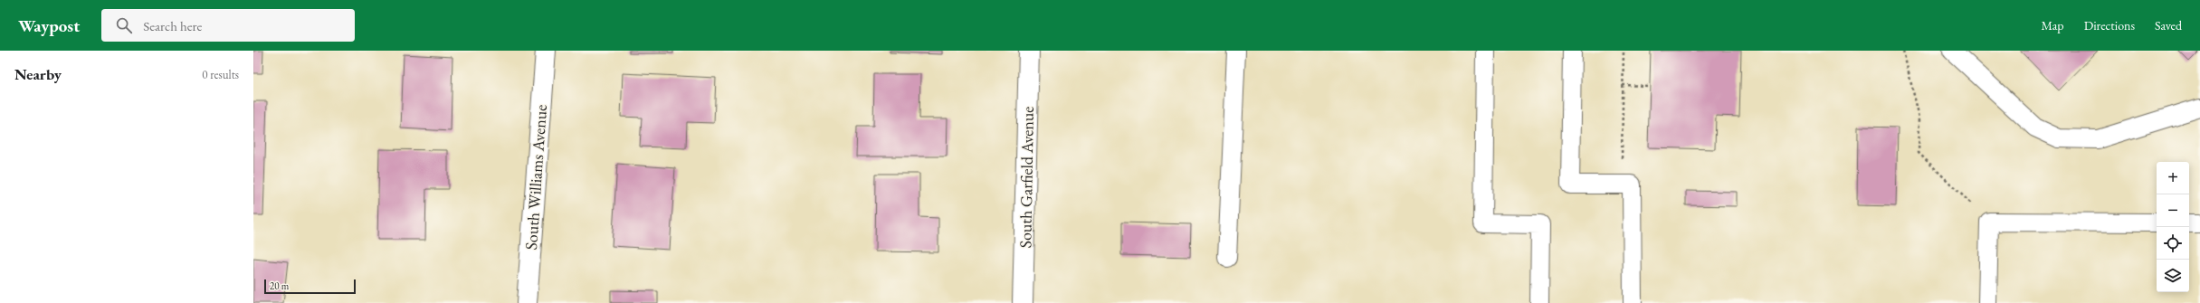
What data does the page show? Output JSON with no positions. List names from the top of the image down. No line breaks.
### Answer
{"streets":{"street":["South Williams Avenue","South Garfield Avenue"]},"scale_bar":"20 m","page":{"header":"Waypost","search":"Search here","nav":["Map","Directions","Saved"],"heading":["Nearby","0 results"],"map_buttons":["+","−"],"scale":"20 m"}}
